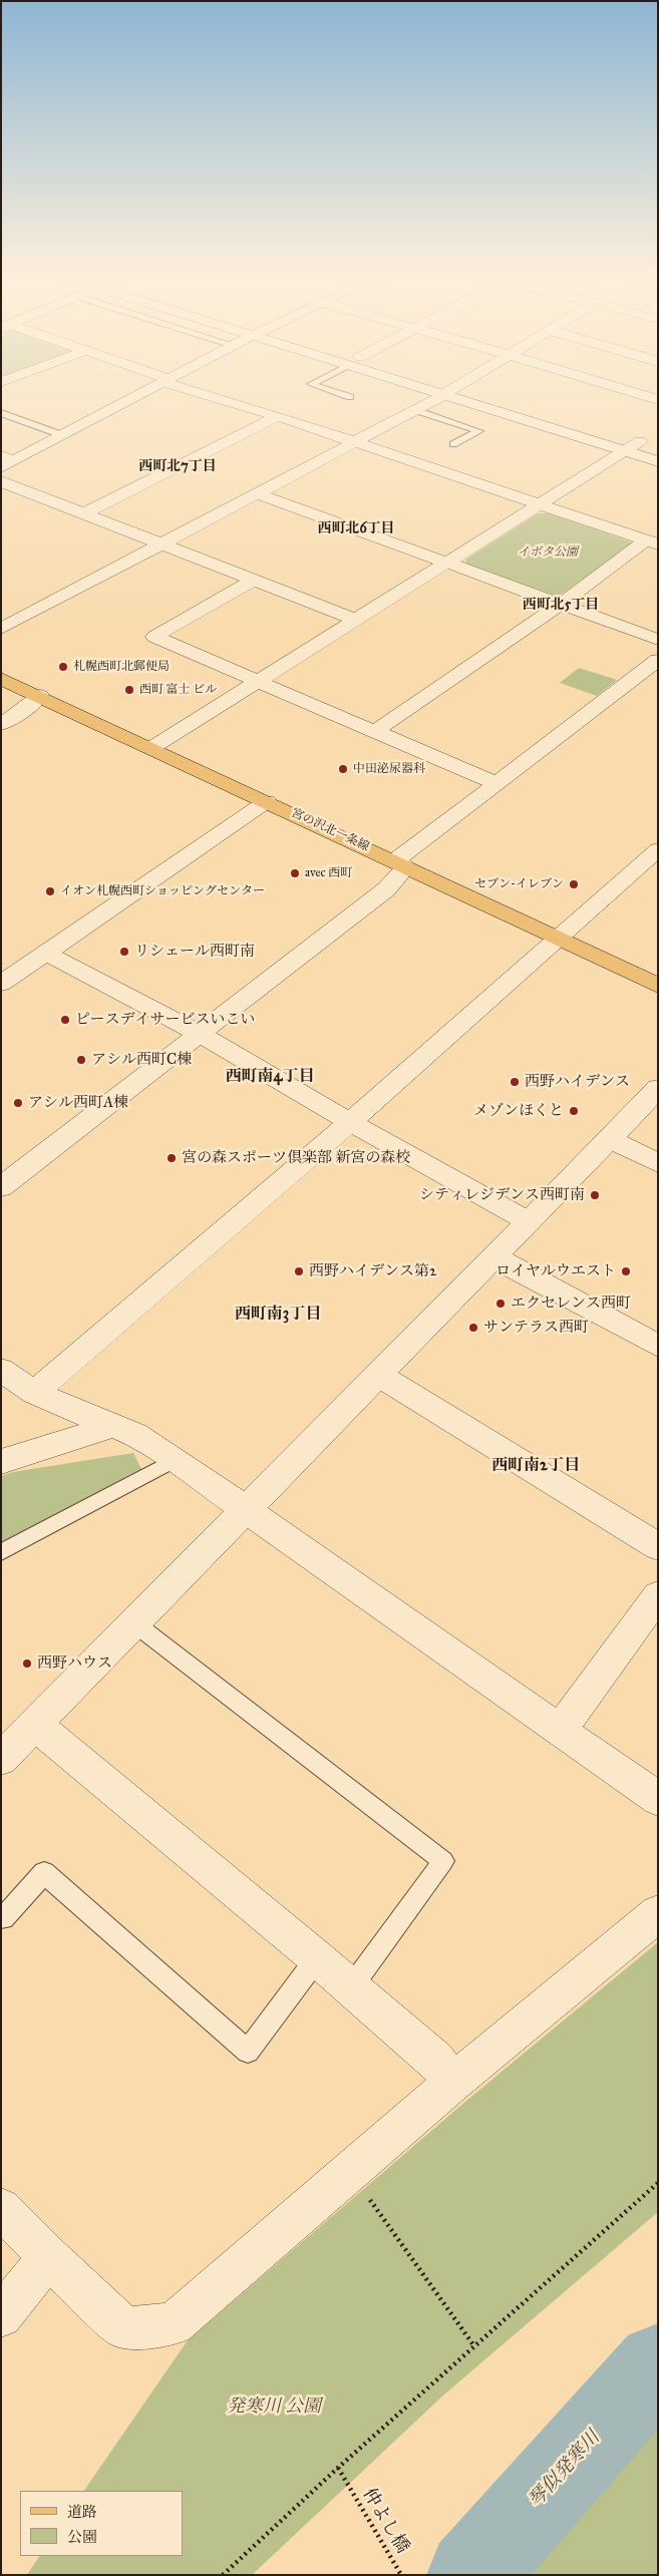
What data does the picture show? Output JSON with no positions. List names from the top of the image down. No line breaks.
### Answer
{"streets":{"main road":["宮の沢北一条線"],"path":["仲よし橋"]},"districts":["西町北7丁目","西町北6丁目","西町北5丁目","西町南4丁目","西町南3丁目","西町南2丁目"],"water":["琴似発寒川"],"parks":["イボタ公園","発寒川 公園"],"places":["札幌西町北郵便局","西町 富士 ビル","中田泌尿器科","avec 西町","セブン-イレブン","イオン札幌西町ショッピングセンター","リシェール西町南","ピースデイサービスいこい","アシル西町C棟","西野ハイデンス","アシル西町A棟","メゾンほくと","宮の森スポーツ倶楽部 新宮の森校","シティレジデンス西町南","西野ハイデンス第2","ロイヤルウエスト","エクセレンス西町","サンテラス西町","西野ハウス"],"legend":["道路","公園"]}
